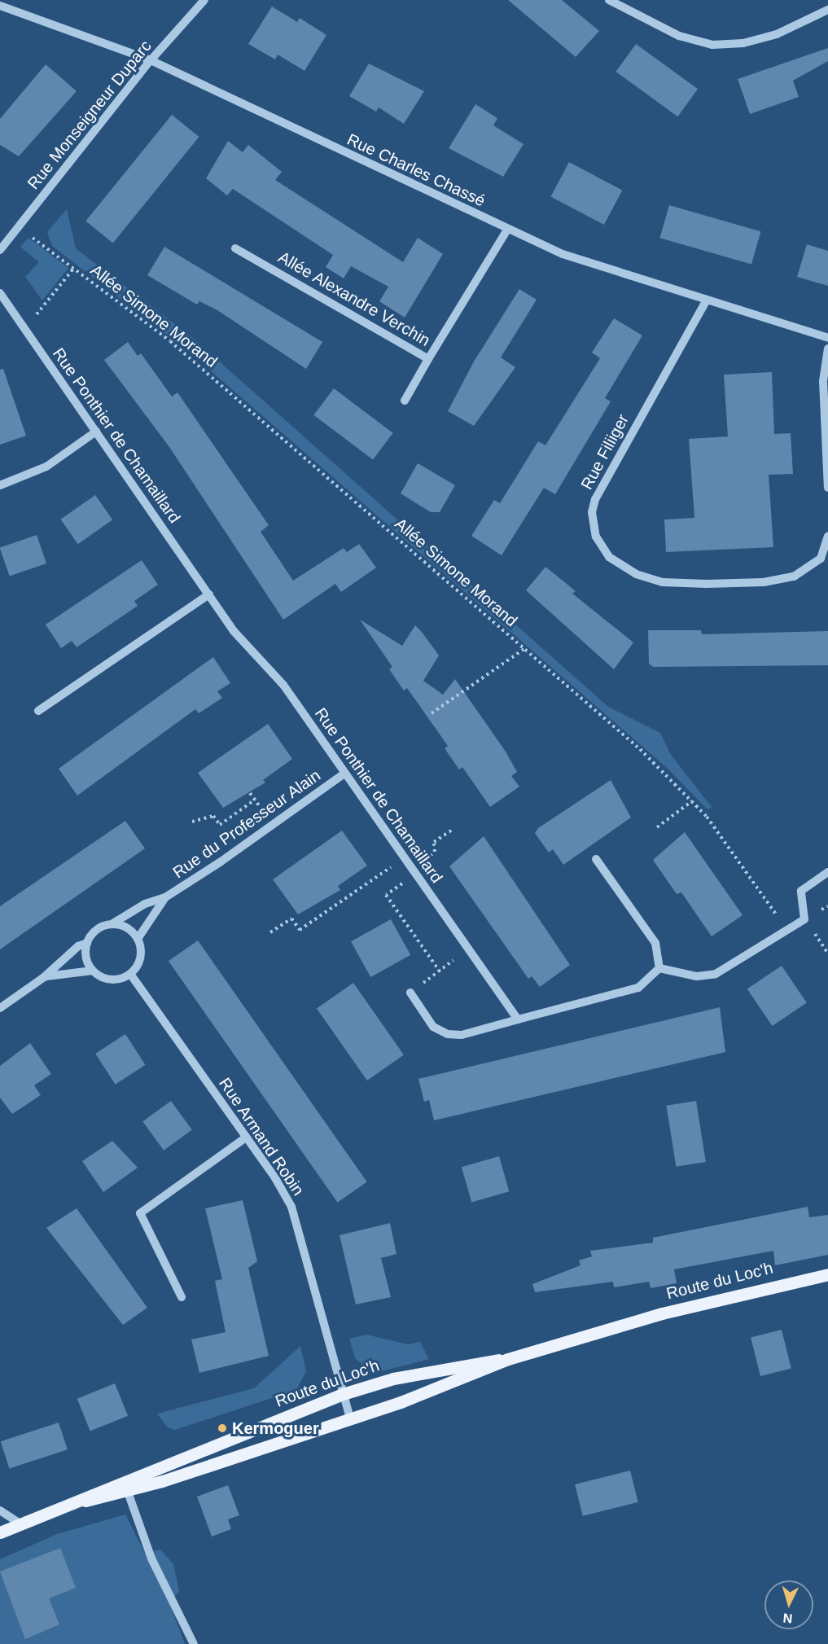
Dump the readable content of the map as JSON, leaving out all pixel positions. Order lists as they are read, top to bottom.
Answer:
{
  "streets": {
    "main road": ["Route du Loc'h"],
    "street": [
      "Rue Monseigneur Duparc",
      "Rue Charles Chassé",
      "Allée Alexandre Verchin",
      "Rue Ponthier de Chamaillard",
      "Rue Filiiger",
      "Rue du Professeur Alain",
      "Rue Armand Robin"
    ],
    "path": ["Allée Simone Morand"]
  },
  "crossings": [
    ["Rue Monseigneur Duparc", "Rue Charles Chassé"],
    ["Rue Monseigneur Duparc", "Allée Simone Morand"],
    ["Rue Charles Chassé", "Allée Alexandre Verchin"],
    ["Rue Charles Chassé", "Rue Filiiger"],
    ["Allée Simone Morand", "Rue Ponthier de Chamaillard"],
    ["Rue Ponthier de Chamaillard", "Rue du Professeur Alain"],
    ["Rue du Professeur Alain", "Rue Armand Robin"],
    ["Rue Armand Robin", "Route du Loc'h"]
  ],
  "places": ["Kermoguer"],
  "north": "bottom"
}
